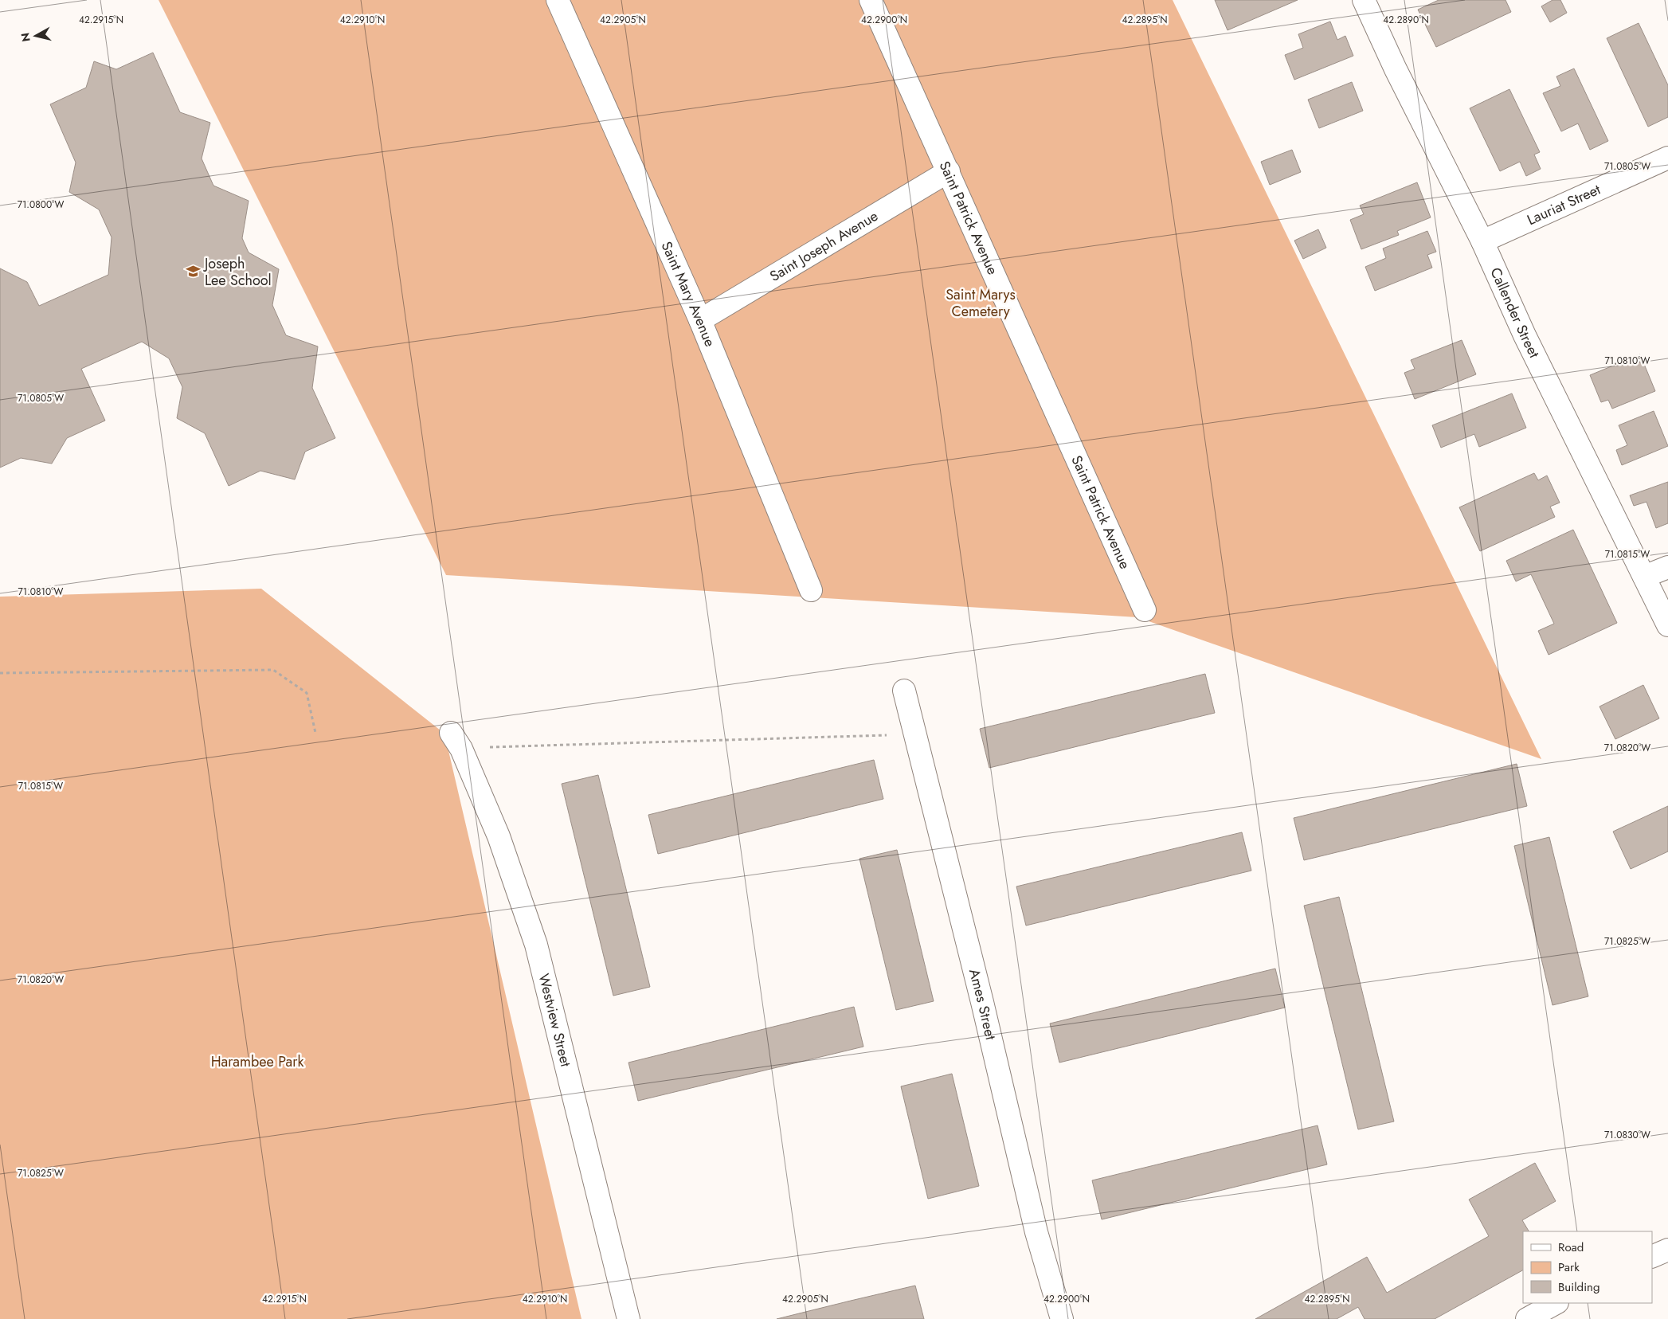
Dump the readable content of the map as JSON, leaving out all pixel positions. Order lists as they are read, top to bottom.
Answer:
{
  "streets": {
    "street": [
      "Lauriat Street",
      "Saint Patrick Avenue",
      "Saint Joseph Avenue",
      "Saint Mary Avenue",
      "Callender Street",
      "Ames Street",
      "Westview Street"
    ]
  },
  "crossings": [
    ["Lauriat Street", "Callender Street"],
    ["Saint Patrick Avenue", "Saint Joseph Avenue"],
    ["Saint Joseph Avenue", "Saint Mary Avenue"]
  ],
  "parks": ["Saint Marys Cemetery", "Harambee Park"],
  "places": {
    "school or university": ["Joseph Lee School"]
  },
  "legend": ["Road", "Park", "Building"],
  "north": "left",
  "coordinates": [
    "42.2915°N",
    "42.2910°N",
    "42.2905°N",
    "42.2900°N",
    "42.2895°N",
    "42.2890°N",
    "71.0805°W",
    "71.0800°W",
    "71.0810°W",
    "71.0815°W",
    "71.0820°W",
    "71.0825°W",
    "71.0830°W"
  ]
}
